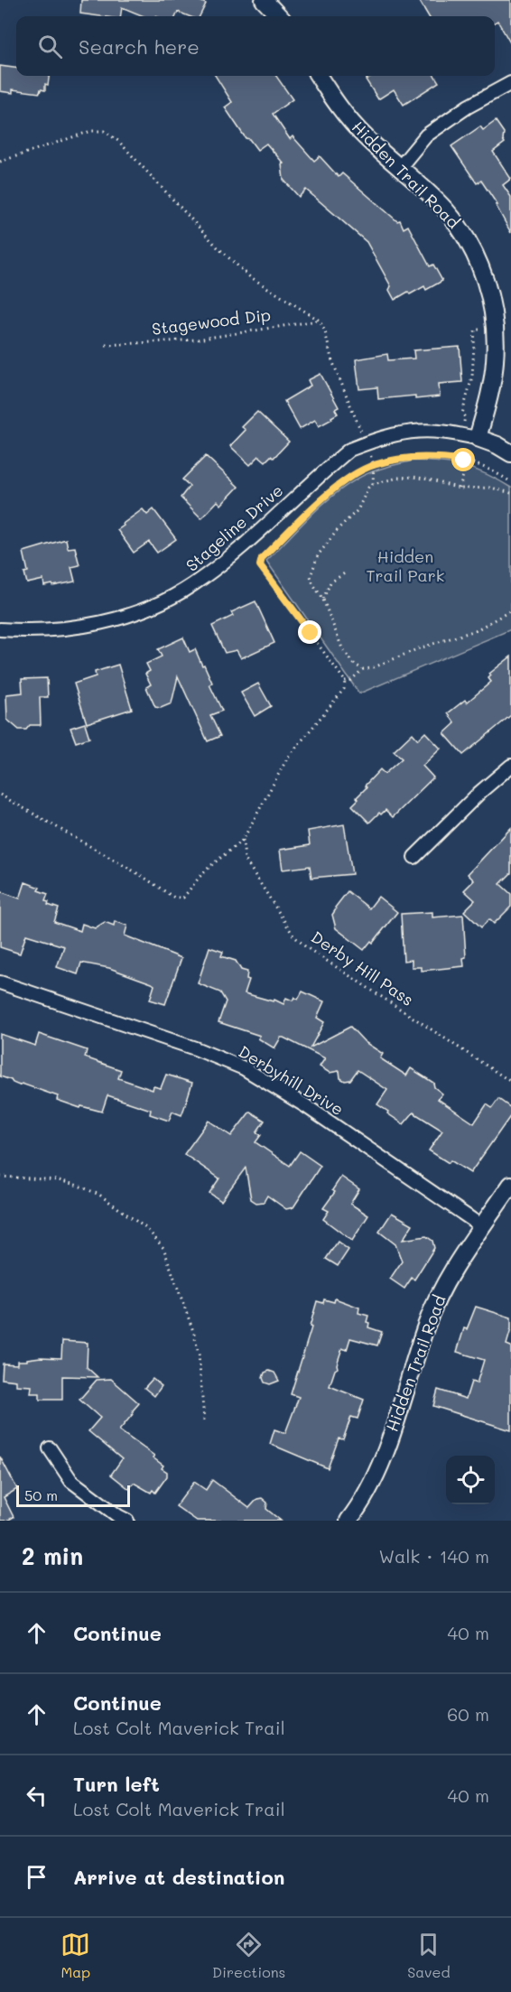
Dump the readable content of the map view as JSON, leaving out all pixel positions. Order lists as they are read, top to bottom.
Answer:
{
  "streets": {
    "street": ["Hidden Trail Road", "Stageline Drive", "Derbyhill Drive"],
    "path": ["Stagewood Dip", "Derby Hill Pass"]
  },
  "crossings": [
    ["Hidden Trail Road", "Stageline Drive"],
    ["Hidden Trail Road", "Derbyhill Drive"]
  ],
  "parks": ["Hidden Trail Park"],
  "scale_bar": "50 m",
  "page": {
    "search": "Search here",
    "scale": "50 m",
    "heading": ["2 min", "Walk · 140 m"],
    "list": [
      ["Continue", "40 m"],
      ["Continue", "Lost Colt Maverick Trail", "60 m"],
      ["Turn left", "Lost Colt Maverick Trail", "40 m"],
      "Arrive at destination"
    ],
    "nav": ["Map", "Directions", "Saved"]
  }
}
